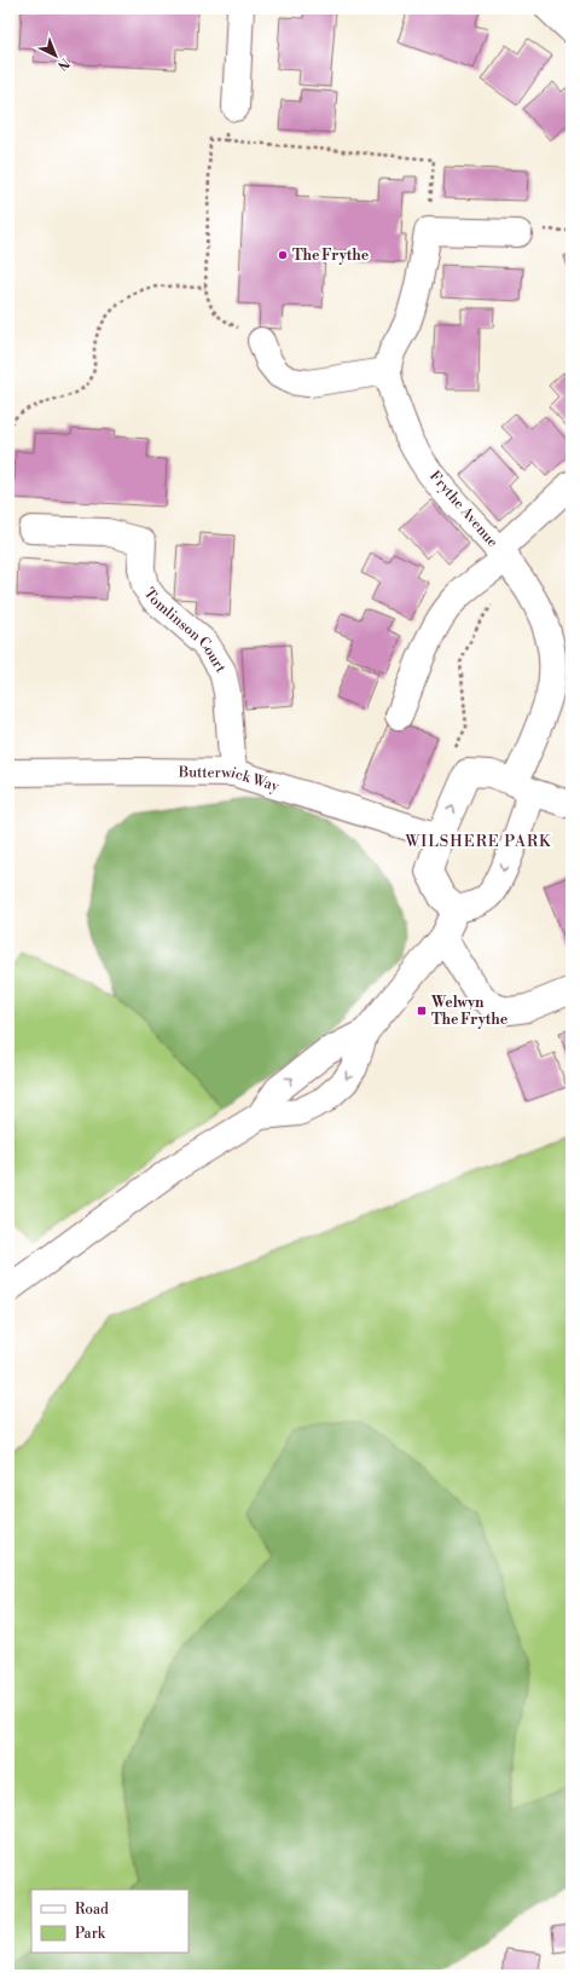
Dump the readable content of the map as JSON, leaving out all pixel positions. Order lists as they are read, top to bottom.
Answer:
{
  "streets": {
    "street": ["Frythe Avenue", "Tomlinson Court", "Butterwick Way"]
  },
  "crossings": [
    ["Tomlinson Court", "Butterwick Way"]
  ],
  "districts": ["WILSHERE PARK"],
  "places": {
    "other": ["The Frythe"],
    "transit": ["Welwyn The Frythe"]
  },
  "legend": ["Road", "Park"],
  "north": "bottom right"
}
